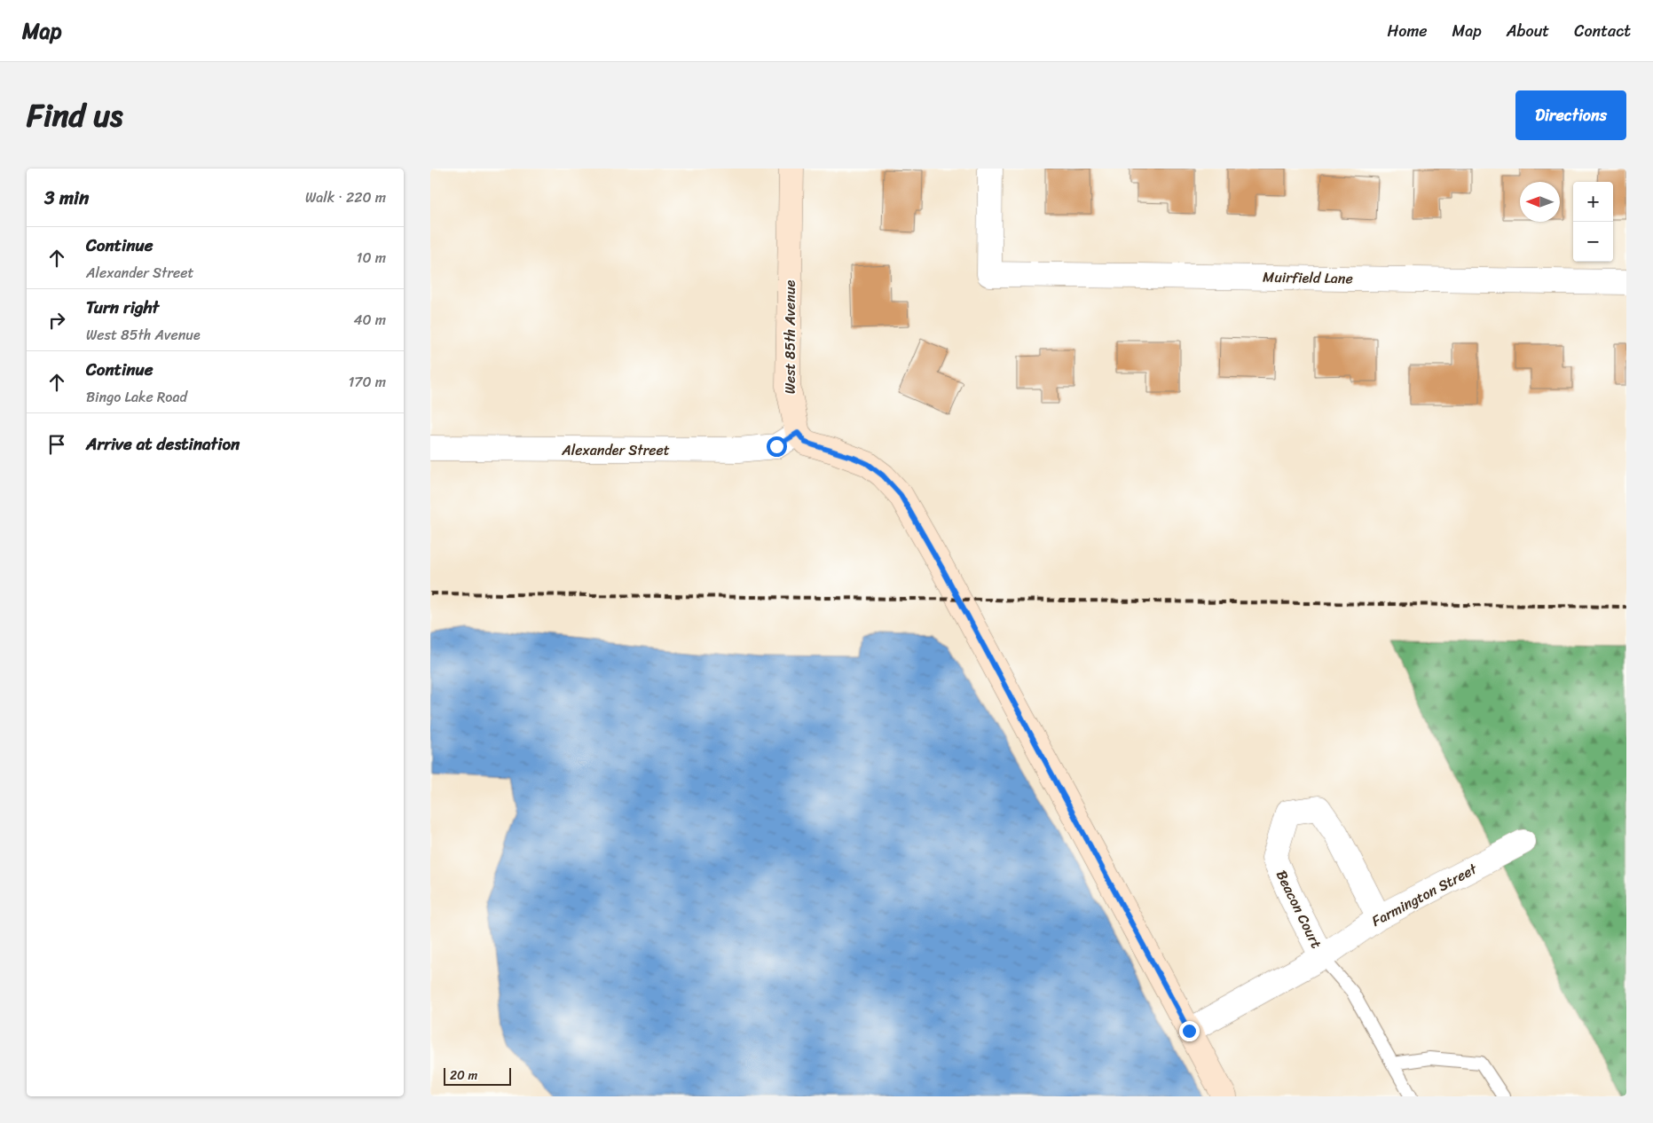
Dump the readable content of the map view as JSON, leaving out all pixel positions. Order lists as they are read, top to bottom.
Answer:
{
  "streets": {
    "street": [
      "Muirfield Lane",
      "West 85th Avenue",
      "Alexander Street",
      "Farmington Street",
      "Beacon Court"
    ]
  },
  "crossings": [
    ["West 85th Avenue", "Alexander Street"],
    ["Farmington Street", "Beacon Court"]
  ],
  "scale_bar": "20 m",
  "north": "left",
  "page": {
    "header": "Map",
    "nav": [
      "Home",
      "Map",
      "About",
      "Contact"
    ],
    "title": "Find us",
    "buttons": "Directions",
    "heading": ["3 min", "Walk · 220 m"],
    "map_buttons": ["+", "−"],
    "list": [
      ["Continue", "Alexander Street", "10 m"],
      ["Turn right", "West 85th Avenue", "40 m"],
      ["Continue", "Bingo Lake Road", "170 m"],
      "Arrive at destination"
    ],
    "scale": "20 m"
  }
}
